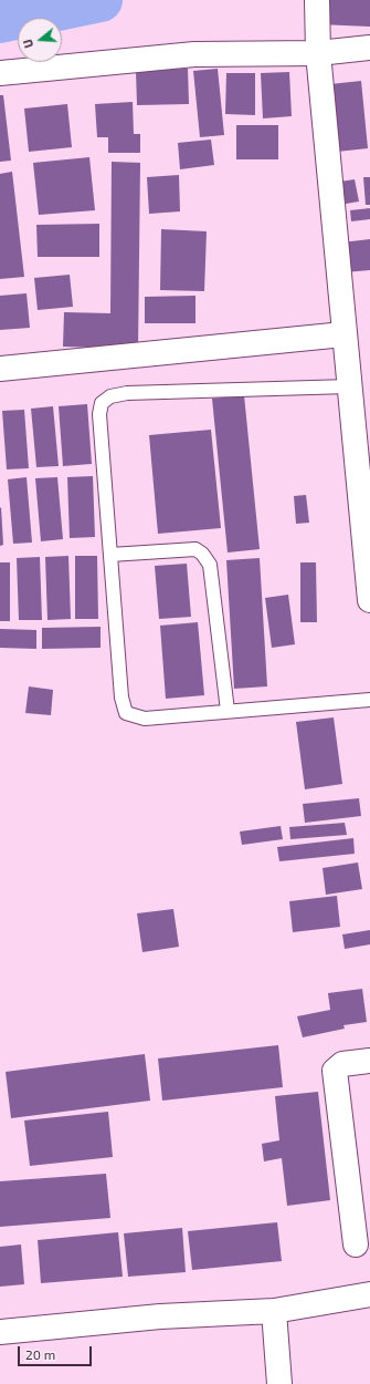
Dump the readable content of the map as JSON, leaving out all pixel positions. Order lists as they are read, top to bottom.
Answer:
{
  "scale_bar": "20 m",
  "north": "left"
}
